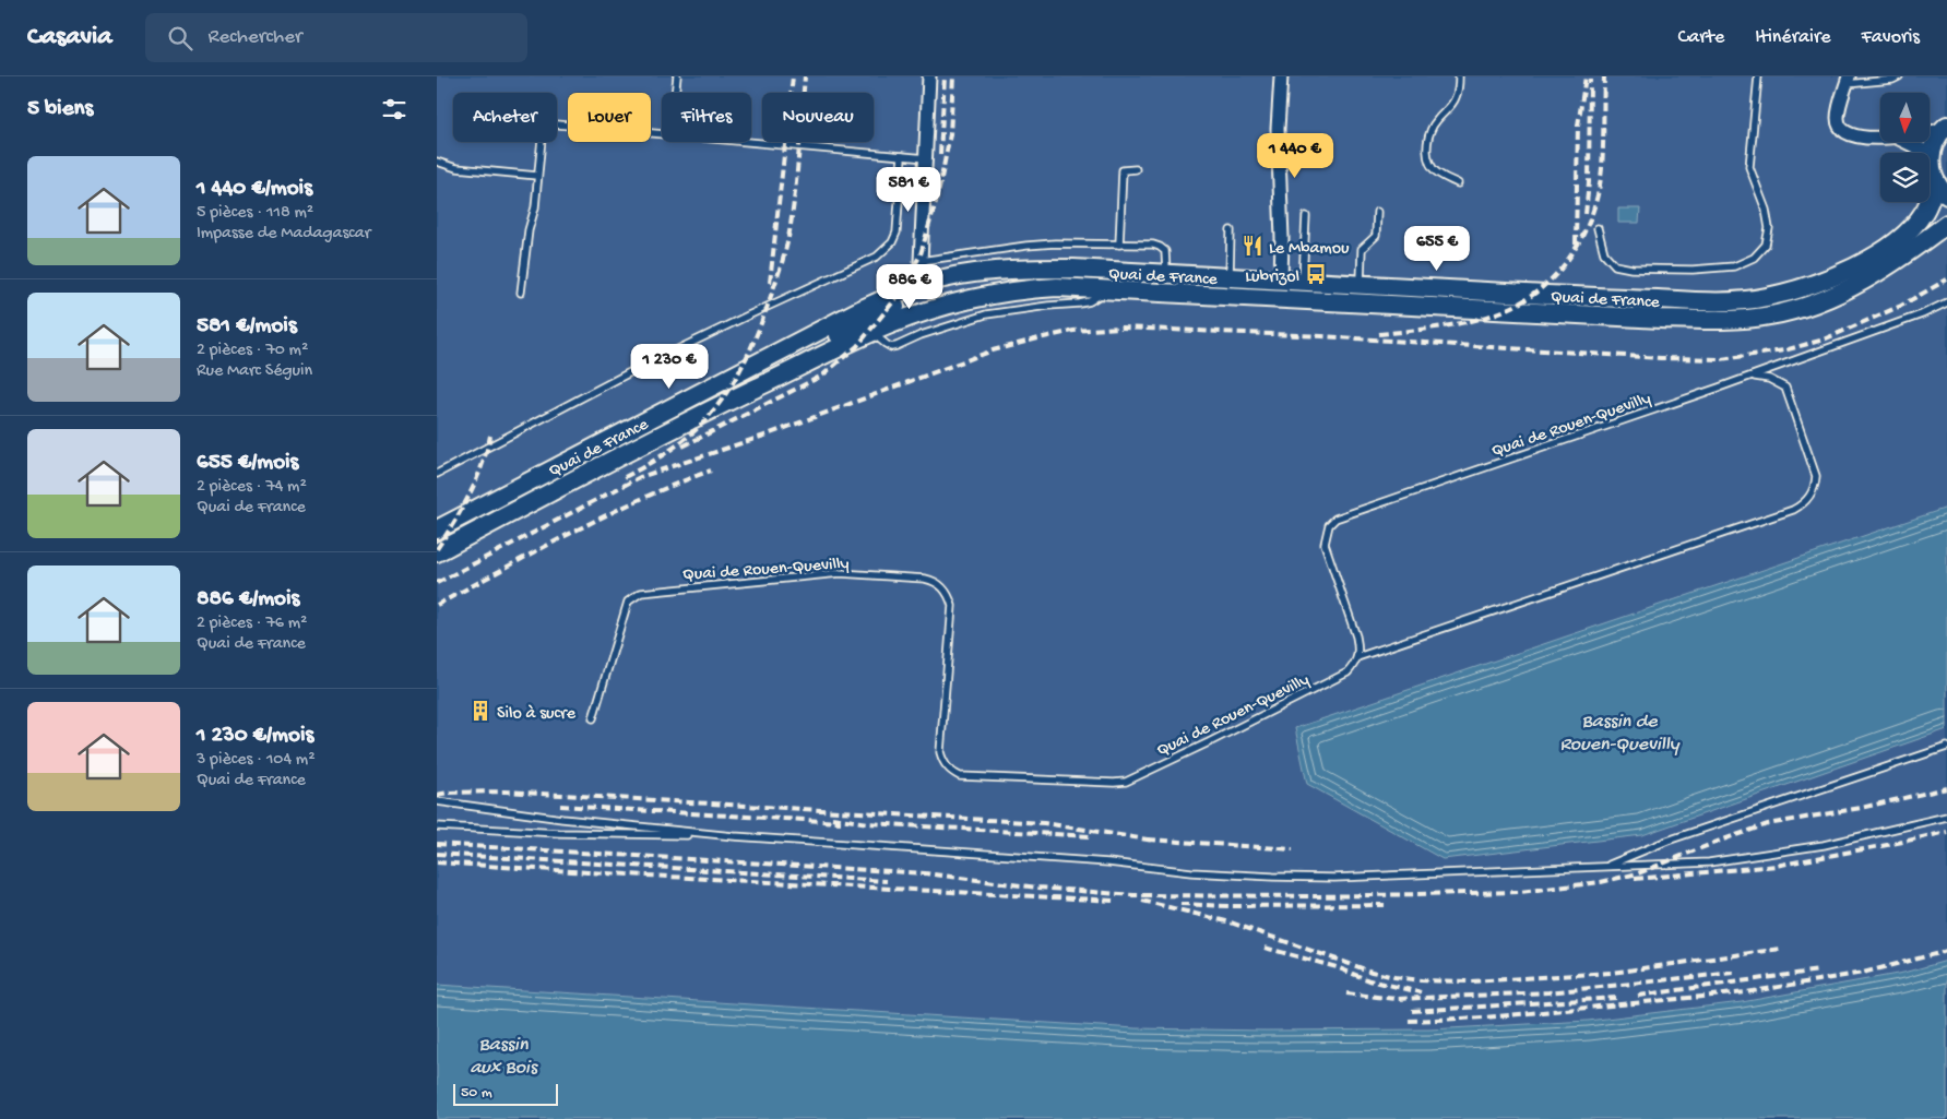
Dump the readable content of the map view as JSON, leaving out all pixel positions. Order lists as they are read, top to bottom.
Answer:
{
  "streets": {
    "main road": ["Quai de France"],
    "lane": ["Quai de Rouen-Quevilly"]
  },
  "water": ["Bassin de Rouen-Quevilly", "Bassin aux Bois"],
  "places": {
    "restaurant": ["Le Mbamou"],
    "bus stop": ["Lubrizol"],
    "building": ["Silo à sucre"]
  },
  "scale_bar": "50 m",
  "north": "bottom",
  "page": {
    "header": "Casavia",
    "search": "Rechercher",
    "nav": ["Carte", "Itinéraire", "Favoris"],
    "heading": "5 biens",
    "chip": [
      "Acheter",
      "Louer",
      "Filtres",
      "Nouveau"
    ],
    "price": [
      "1 440 €",
      "581 €",
      "655 €",
      "886 €",
      "1 230 €"
    ],
    "list": [
      {
        "name": "1 440 €/mois",
        "note": "5 pièces · 118 m² · Impasse de Madagascar"
      },
      {
        "name": "581 €/mois",
        "note": "2 pièces · 70 m² · Rue Marc Séguin"
      },
      {
        "name": "655 €/mois",
        "note": "2 pièces · 74 m² · Quai de France"
      },
      {
        "name": "886 €/mois",
        "note": "2 pièces · 76 m² · Quai de France"
      },
      {
        "name": "1 230 €/mois",
        "note": "3 pièces · 104 m² · Quai de France"
      }
    ],
    "scale": "50 m"
  }
}
